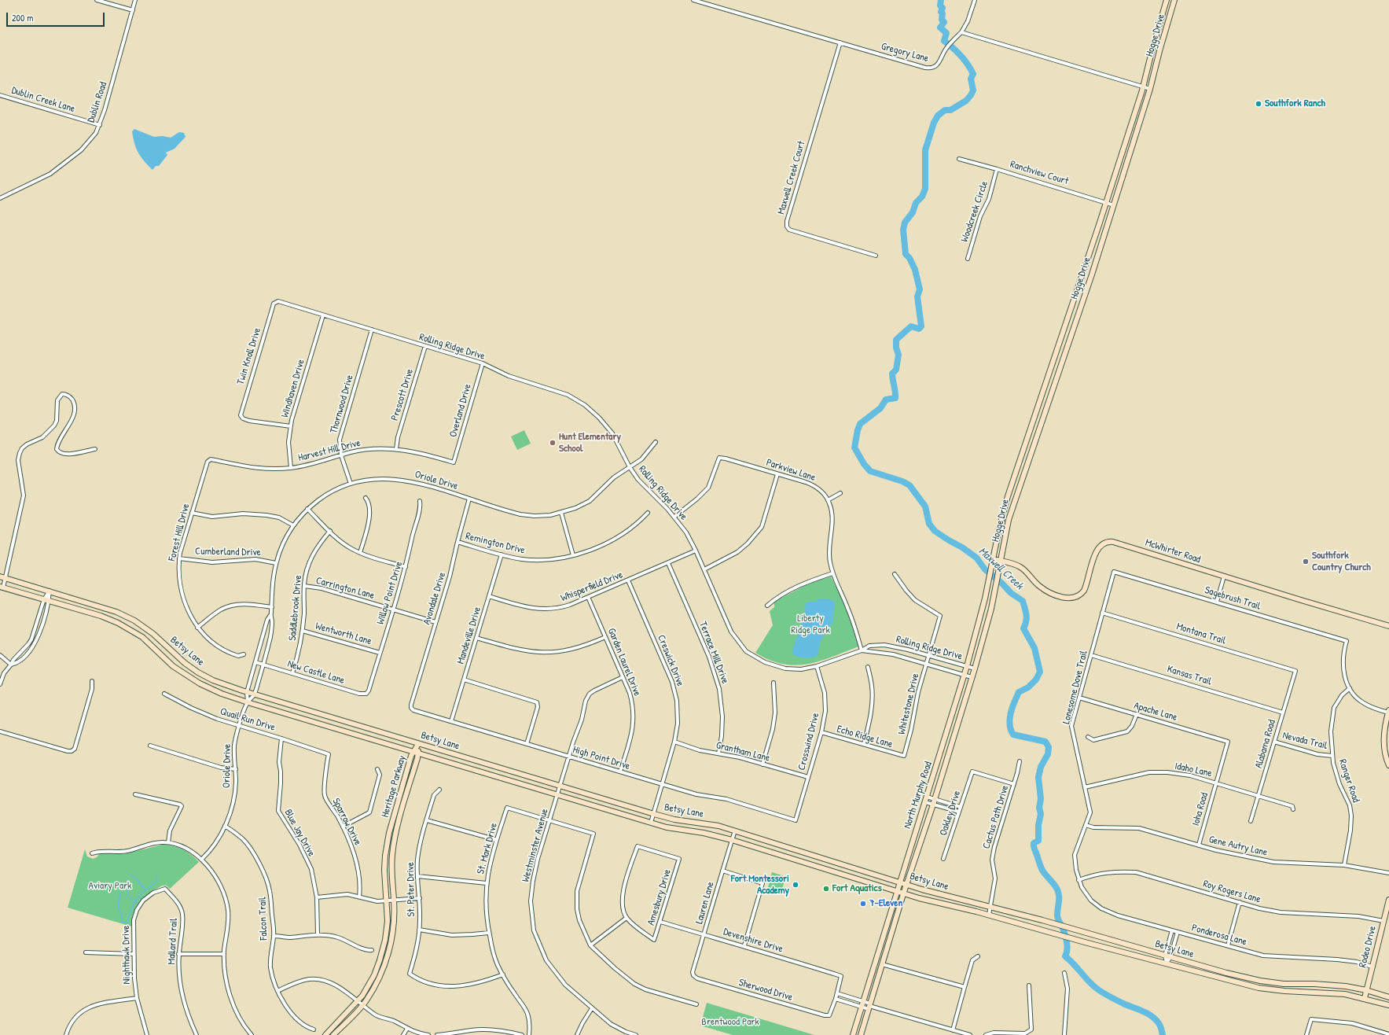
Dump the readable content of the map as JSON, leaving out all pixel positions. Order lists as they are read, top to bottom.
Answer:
{
  "streets": {
    "main road": [
      "Hogge Drive",
      "McWhirter Road",
      "Betsy Lane",
      "Heritage Parkway",
      "North Murphy Road",
      "Rodeo Drive"
    ],
    "street": [
      "Gregory Lane",
      "Dublin Creek Lane",
      "Dublin Road",
      "Ranchview Court",
      "Maxwell Creek Court",
      "Woodcreek Circle",
      "Rolling Ridge Drive",
      "Twin Knoll Drive",
      "Windhaven Drive",
      "Prescott Drive",
      "Thornwood Drive",
      "Overland Drive",
      "Harvest Hill Drive",
      "Parkview Lane",
      "Oriole Drive",
      "Forest Hill Drive",
      "Remington Drive",
      "Cumberland Drive",
      "Whisperfield Drive",
      "Carrington Lane",
      "Willow Point Drive",
      "Avondale Drive",
      "Sagebrush Trail",
      "Saddlebrook Drive",
      "Wentworth Lane",
      "Montana Trail",
      "Mandeville Drive",
      "Terrace Mill Drive",
      "Creswick Drive",
      "Garden Laurel Drive",
      "New Castle Lane",
      "Kansas Trail",
      "Lonesome Dove Trail",
      "Whitestone Drive",
      "Apache Lane",
      "Quail Run Drive",
      "Echo Ridge Lane",
      "Nevada Trail",
      "Crosswind Drive",
      "Alabama Road",
      "Grantham Lane",
      "High Point Drive",
      "Idaho Lane",
      "Ranger Road",
      "Ioha Road",
      "Oakley Drive",
      "Cactus Path Drive",
      "Sparrow Drive",
      "Blue Jay Drive",
      "Westminster Avenue",
      "Gene Autry Lane",
      "St. Mark Drive",
      "St. Peter Drive",
      "Roy Rogers Lane",
      "Amesbury Drive",
      "Lauren Lane",
      "Falcon Trail",
      "Ponderosa Lane",
      "Devenshire Drive",
      "Mallard Trail",
      "Nighthawk Drive",
      "Sherwood Drive"
    ]
  },
  "crossings": [
    ["Hogge Drive", "Ranchview Court"],
    ["Hogge Drive", "McWhirter Road"],
    ["Hogge Drive", "North Murphy Road"],
    ["Gregory Lane", "Maxwell Creek Court"],
    ["Dublin Creek Lane", "Dublin Road"],
    ["Ranchview Court", "Woodcreek Circle"],
    ["Rolling Ridge Drive", "Twin Knoll Drive"],
    ["Rolling Ridge Drive", "Windhaven Drive"],
    ["Rolling Ridge Drive", "Prescott Drive"],
    ["Rolling Ridge Drive", "Thornwood Drive"],
    ["Rolling Ridge Drive", "Overland Drive"],
    ["Rolling Ridge Drive", "Parkview Lane"],
    ["Rolling Ridge Drive", "Oriole Drive"],
    ["Rolling Ridge Drive", "Whisperfield Drive"],
    ["Rolling Ridge Drive", "Whitestone Drive"],
    ["Rolling Ridge Drive", "Crosswind Drive"],
    ["Rolling Ridge Drive", "North Murphy Road"],
    ["Twin Knoll Drive", "Windhaven Drive"],
    ["Windhaven Drive", "Harvest Hill Drive"],
    ["Prescott Drive", "Harvest Hill Drive"],
    ["Thornwood Drive", "Harvest Hill Drive"],
    ["Thornwood Drive", "Oriole Drive"],
    ["Overland Drive", "Harvest Hill Drive"],
    ["Harvest Hill Drive", "Forest Hill Drive"],
    ["Oriole Drive", "Cumberland Drive"],
    ["Oriole Drive", "Avondale Drive"],
    ["Oriole Drive", "Betsy Lane"],
    ["Oriole Drive", "New Castle Lane"],
    ["Oriole Drive", "Quail Run Drive"],
    ["Oriole Drive", "Falcon Trail"],
    ["Forest Hill Drive", "Cumberland Drive"],
    ["Remington Drive", "Avondale Drive"],
    ["Remington Drive", "Mandeville Drive"],
    ["McWhirter Road", "North Murphy Road"],
    ["Whisperfield Drive", "Mandeville Drive"],
    ["Whisperfield Drive", "Terrace Mill Drive"],
    ["Whisperfield Drive", "Creswick Drive"],
    ["Whisperfield Drive", "Garden Laurel Drive"],
    ["Carrington Lane", "Willow Point Drive"],
    ["Carrington Lane", "Avondale Drive"],
    ["Carrington Lane", "Saddlebrook Drive"],
    ["Willow Point Drive", "Wentworth Lane"],
    ["Willow Point Drive", "New Castle Lane"],
    ["Avondale Drive", "High Point Drive"],
    ["Sagebrush Trail", "Lonesome Dove Trail"],
    ["Sagebrush Trail", "Ranger Road"],
    ["Saddlebrook Drive", "Wentworth Lane"],
    ["Saddlebrook Drive", "New Castle Lane"],
    ["Montana Trail", "Lonesome Dove Trail"],
    ["Montana Trail", "Alabama Road"],
    ["Mandeville Drive", "High Point Drive"],
    ["Betsy Lane", "Creswick Drive"],
    ["Betsy Lane", "Heritage Parkway"],
    ["Betsy Lane", "North Murphy Road"],
    ["Betsy Lane", "Cactus Path Drive"],
    ["Betsy Lane", "Westminster Avenue"],
    ["Betsy Lane", "Lauren Lane"],
    ["Betsy Lane", "Rodeo Drive"],
    ["Terrace Mill Drive", "Grantham Lane"],
    ["Creswick Drive", "Grantham Lane"],
    ["Creswick Drive", "High Point Drive"],
    ["Garden Laurel Drive", "High Point Drive"],
    ["Garden Laurel Drive", "Westminster Avenue"],
    ["Kansas Trail", "Lonesome Dove Trail"],
    ["Kansas Trail", "Alabama Road"],
    ["Lonesome Dove Trail", "Apache Lane"],
    ["Lonesome Dove Trail", "Idaho Lane"],
    ["Lonesome Dove Trail", "Gene Autry Lane"],
    ["Lonesome Dove Trail", "Roy Rogers Lane"],
    ["Lonesome Dove Trail", "Ponderosa Lane"],
    ["Whitestone Drive", "Echo Ridge Lane"],
    ["Apache Lane", "Ioha Road"],
    ["Quail Run Drive", "Sparrow Drive"],
    ["Quail Run Drive", "Blue Jay Drive"],
    ["Echo Ridge Lane", "Crosswind Drive"],
    ["Nevada Trail", "Alabama Road"],
    ["Nevada Trail", "Ranger Road"],
    ["Crosswind Drive", "Grantham Lane"],
    ["Crosswind Drive", "High Point Drive"],
    ["Alabama Road", "Idaho Lane"],
    ["High Point Drive", "Westminster Avenue"],
    ["Idaho Lane", "Ioha Road"],
    ["Ranger Road", "Gene Autry Lane"],
    ["Ioha Road", "Gene Autry Lane"],
    ["Oakley Drive", "Cactus Path Drive"],
    ["Westminster Avenue", "St. Mark Drive"],
    ["St. Mark Drive", "St. Peter Drive"],
    ["Roy Rogers Lane", "Ponderosa Lane"],
    ["Roy Rogers Lane", "Rodeo Drive"],
    ["Amesbury Drive", "Devenshire Drive"],
    ["Lauren Lane", "Devenshire Drive"],
    ["Lauren Lane", "Sherwood Drive"],
    ["Ponderosa Lane", "Rodeo Drive"],
    ["Mallard Trail", "Nighthawk Drive"]
  ],
  "water": ["Maxwell Creek"],
  "parks": ["Liberty Ridge Park", "Aviary Park", "Brentwood Park"],
  "places": [
    "Southfork Ranch",
    "Hunt Elementary School",
    "Southfork Country Church",
    "Fort Montessori Academy",
    "Fort Aquatics",
    "7-Eleven"
  ],
  "scale_bar": "200 m"
}
